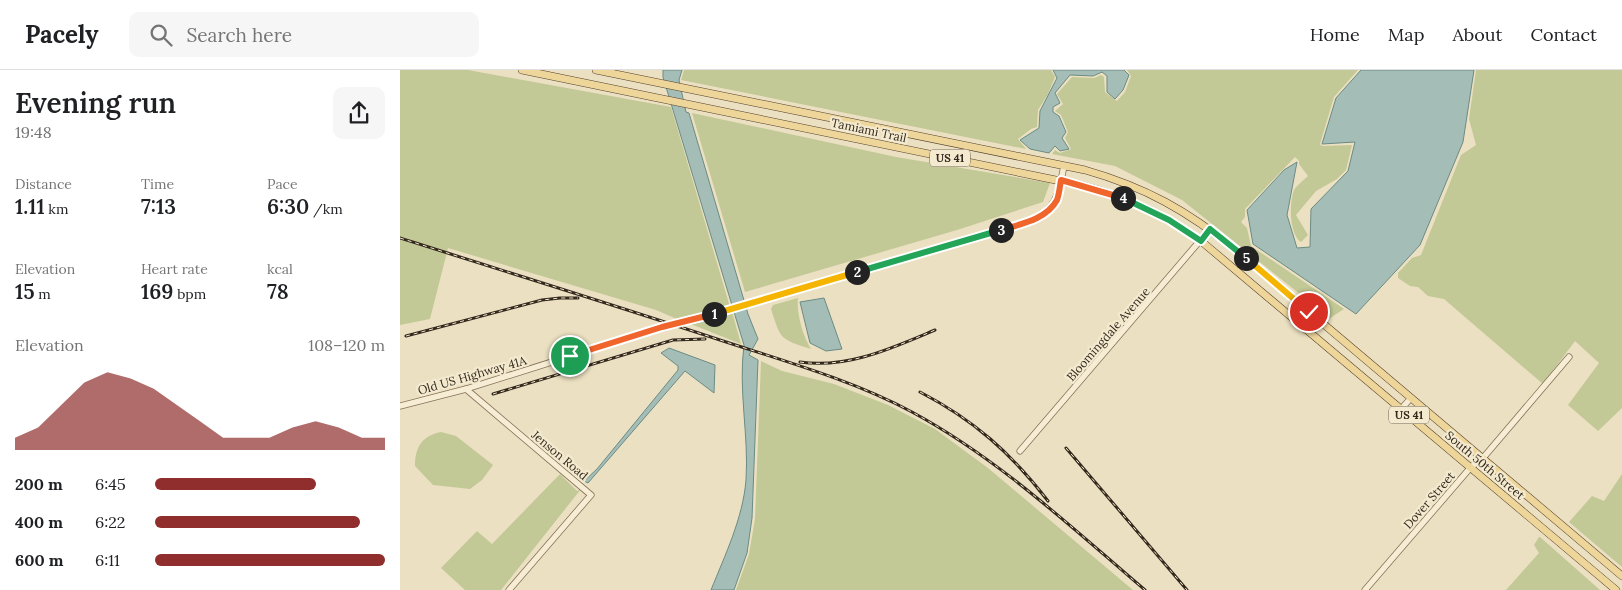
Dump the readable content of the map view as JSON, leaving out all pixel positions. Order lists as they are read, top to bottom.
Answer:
{
  "streets": {
    "main road": ["Tamiami Trail", "US 41", "South 50th Street"],
    "street": [
      "Bloomingdale Avenue",
      "Old US Highway 41A",
      "Jenson Road",
      "Dover Street"
    ]
  },
  "crossings": [
    ["Tamiami Trail", "Bloomingdale Avenue"],
    ["Tamiami Trail", "Old US Highway 41A"],
    ["Tamiami Trail", "South 50th Street"],
    ["Bloomingdale Avenue", "South 50th Street"],
    ["Old US Highway 41A", "Jenson Road"],
    ["South 50th Street", "Dover Street"]
  ],
  "page": {
    "header": "Pacely",
    "search": "Search here",
    "nav": [
      "Home",
      "Map",
      "About",
      "Contact"
    ],
    "heading": ["Evening run", "19:48"],
    "stats": [
      ["Distance", "1.11 km"],
      ["Time", "7:13"],
      ["Pace", "6:30 /km"],
      ["Elevation", "15 m"],
      ["Heart rate", "169 bpm"],
      ["kcal", "78"]
    ],
    "pins": [
      "4",
      "3",
      "5",
      "2",
      "1"
    ],
    "chart": ["Elevation", "108–120 m"],
    "list": [
      {
        "name": "200 m",
        "note": "6:45"
      },
      {
        "name": "400 m",
        "note": "6:22"
      },
      {
        "name": "600 m",
        "note": "6:11"
      }
    ]
  }
}
